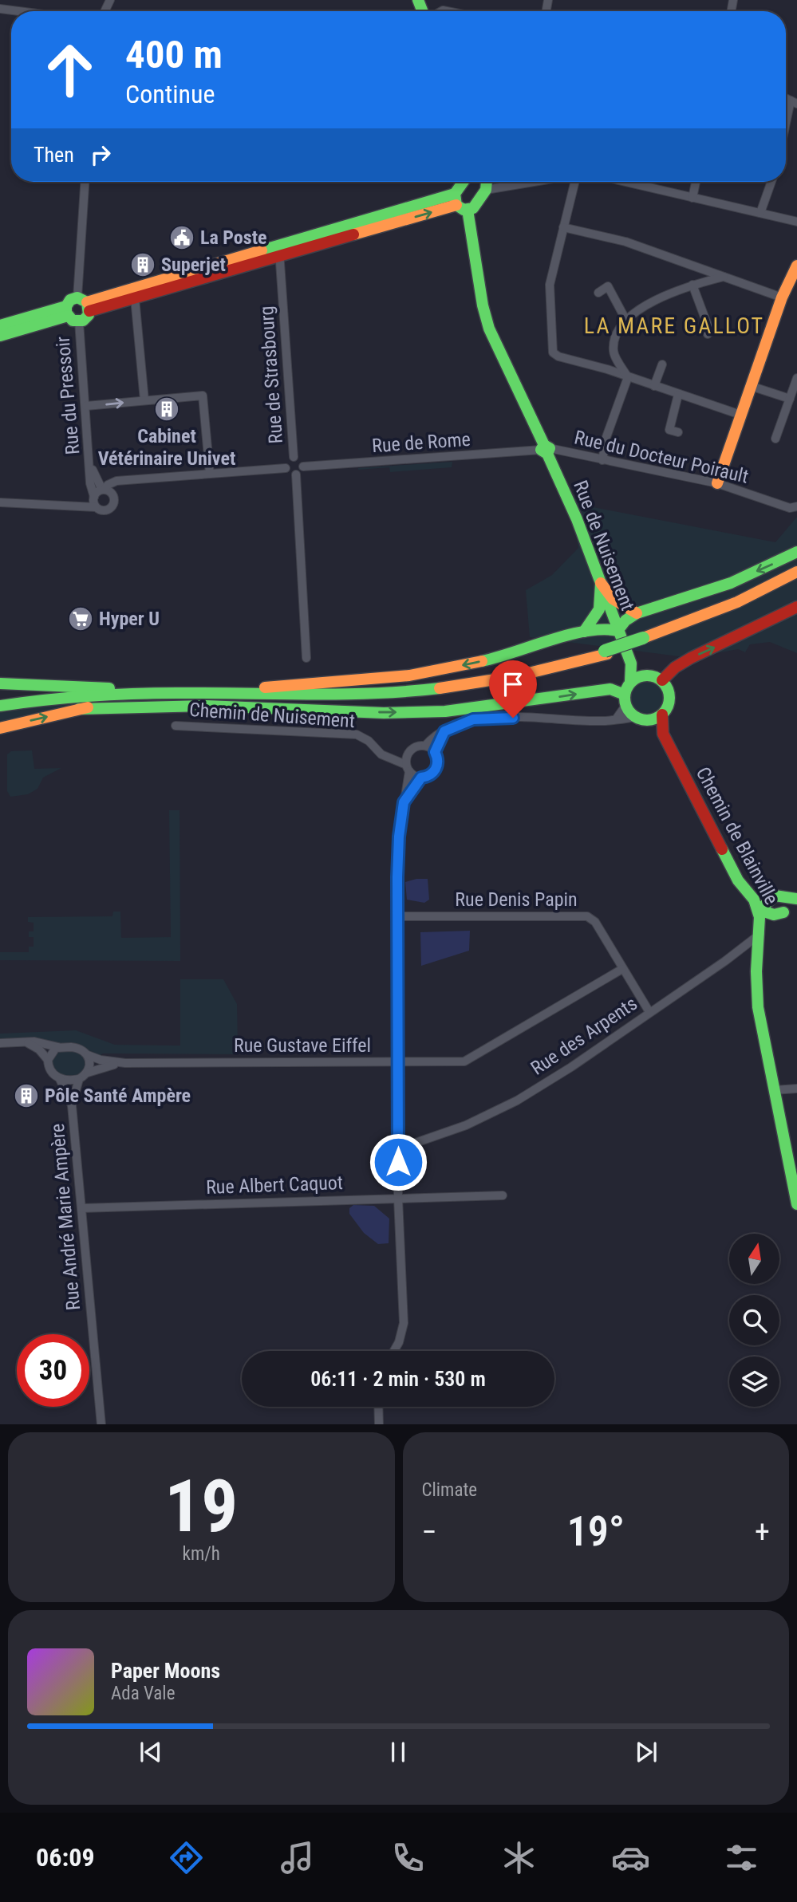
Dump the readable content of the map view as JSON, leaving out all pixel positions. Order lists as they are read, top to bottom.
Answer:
{
  "streets": {
    "main road": ["Rue de Nuisement", "Chemin de Blainville"],
    "street": [
      "Rue de Strasbourg",
      "Rue du Pressoir",
      "Rue de Rome",
      "Rue du Docteur Poirault",
      "Chemin de Nuisement",
      "Rue Denis Papin",
      "Rue des Arpents",
      "Rue Gustave Eiffel",
      "Rue Albert Caquot",
      "Rue André Marie Ampère"
    ]
  },
  "crossings": [
    ["Rue de Strasbourg", "Rue de Rome"],
    ["Rue de Rome", "Rue du Docteur Poirault"],
    ["Rue de Rome", "Rue de Nuisement"],
    ["Rue du Docteur Poirault", "Rue de Nuisement"],
    ["Rue de Nuisement", "Chemin de Blainville"],
    ["Chemin de Blainville", "Rue des Arpents"],
    ["Rue Denis Papin", "Rue des Arpents"],
    ["Rue Denis Papin", "Rue Gustave Eiffel"],
    ["Rue Gustave Eiffel", "Rue André Marie Ampère"],
    ["Rue Albert Caquot", "Rue André Marie Ampère"]
  ],
  "districts": ["LA MARE GALLOT"],
  "places": {
    "public building": ["La Poste"],
    "building": ["Superjet", "Cabinet Vétérinaire Univet", "Pôle Santé Ampère"],
    "supermarket": ["Hyper U"]
  },
  "north": "top",
  "page": {
    "turn": ["400 m", "Continue"],
    "then": "Then",
    "limit": "30",
    "trip": "06:11 · 2 min · 530 m",
    "tile": [
      ["19", "km/h"],
      "Climate"
    ],
    "heat": ["−", "19°", "+"],
    "song": ["Paper Moons", "Ada Vale"],
    "tabs": "06:09"
  }
}
